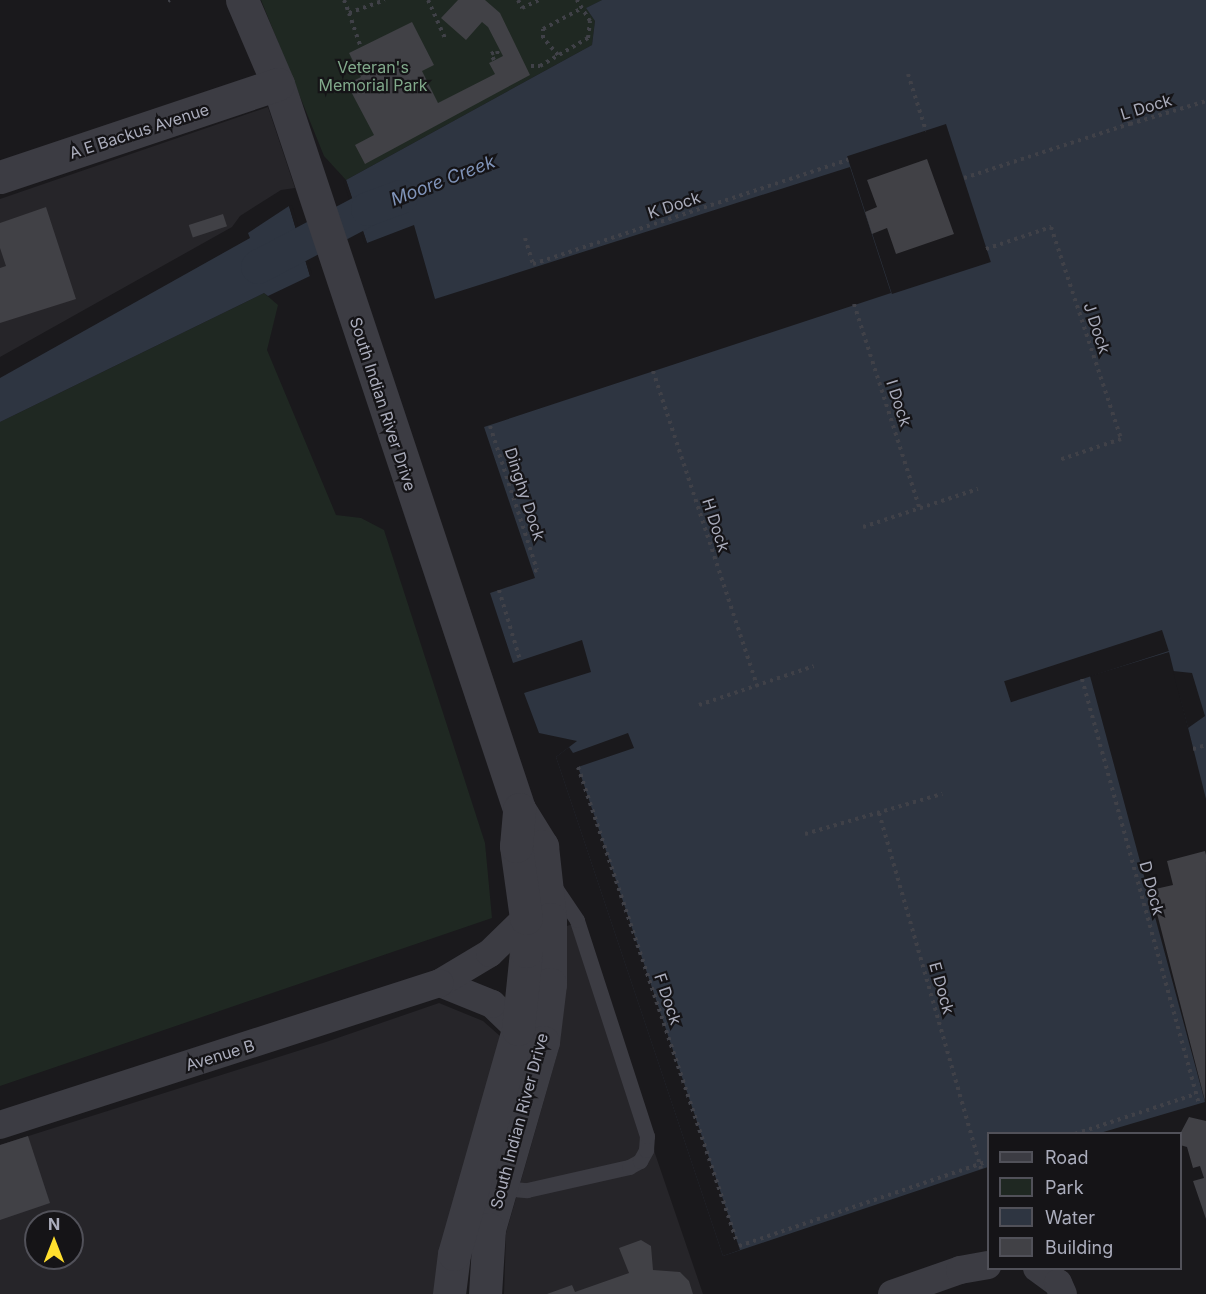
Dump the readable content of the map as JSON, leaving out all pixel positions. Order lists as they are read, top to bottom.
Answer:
{
  "streets": {
    "street": ["A E Backus Avenue", "South Indian River Drive", "Avenue B"],
    "path": [
      "L Dock",
      "K Dock",
      "J Dock",
      "I Dock",
      "Dinghy Dock",
      "H Dock",
      "D Dock",
      "E Dock",
      "F Dock"
    ]
  },
  "crossings": [
    ["A E Backus Avenue", "South Indian River Drive"],
    ["South Indian River Drive", "Avenue B"]
  ],
  "water": ["Moore Creek"],
  "parks": ["Veteran's Memorial Park"],
  "legend": [
    "Road",
    "Park",
    "Water",
    "Building"
  ],
  "north": "top"
}
